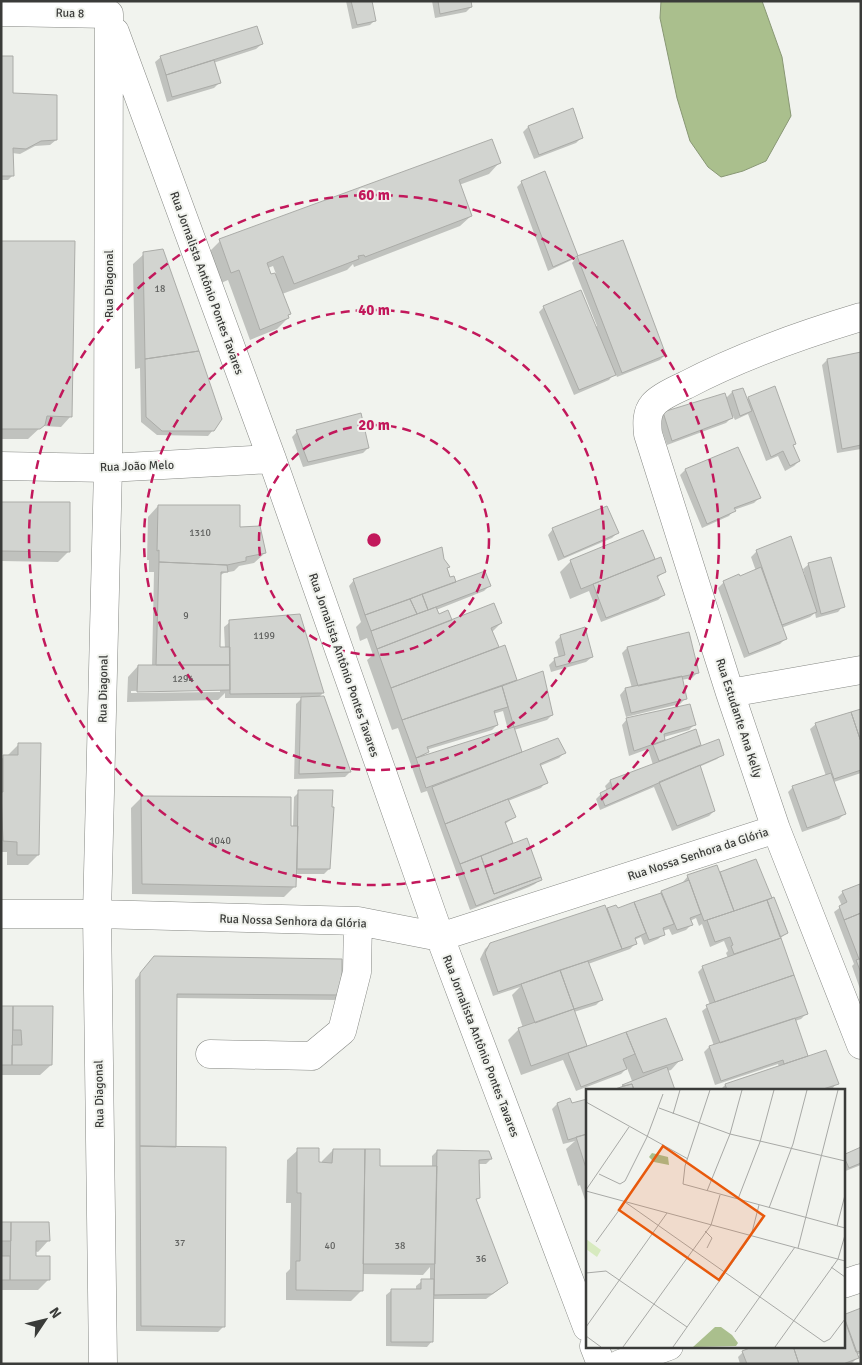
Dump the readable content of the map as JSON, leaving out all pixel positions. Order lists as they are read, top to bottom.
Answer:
{
  "streets": {
    "street": [
      "Rua 8",
      "Rua Jornalista Antônio Pontes Tavares",
      "Rua Diagonal",
      "Rua João Melo",
      "Rua Estudante Ana Kelly",
      "Rua Nossa Senhora da Glória"
    ]
  },
  "crossings": [
    ["Rua 8", "Rua Jornalista Antônio Pontes Tavares"],
    ["Rua 8", "Rua Diagonal"],
    ["Rua Jornalista Antônio Pontes Tavares", "Rua Diagonal"],
    ["Rua Jornalista Antônio Pontes Tavares", "Rua João Melo"],
    ["Rua Jornalista Antônio Pontes Tavares", "Rua Nossa Senhora da Glória"],
    ["Rua Diagonal", "Rua João Melo"],
    ["Rua Diagonal", "Rua Nossa Senhora da Glória"],
    ["Rua Estudante Ana Kelly", "Rua Nossa Senhora da Glória"]
  ],
  "house_numbers": [
    "18",
    "1310",
    "9",
    "1199",
    "1294",
    "1040",
    "37",
    "40",
    "38",
    "36"
  ],
  "north": "top right",
  "rings": ["60 m", "40 m", "20 m"]
}
